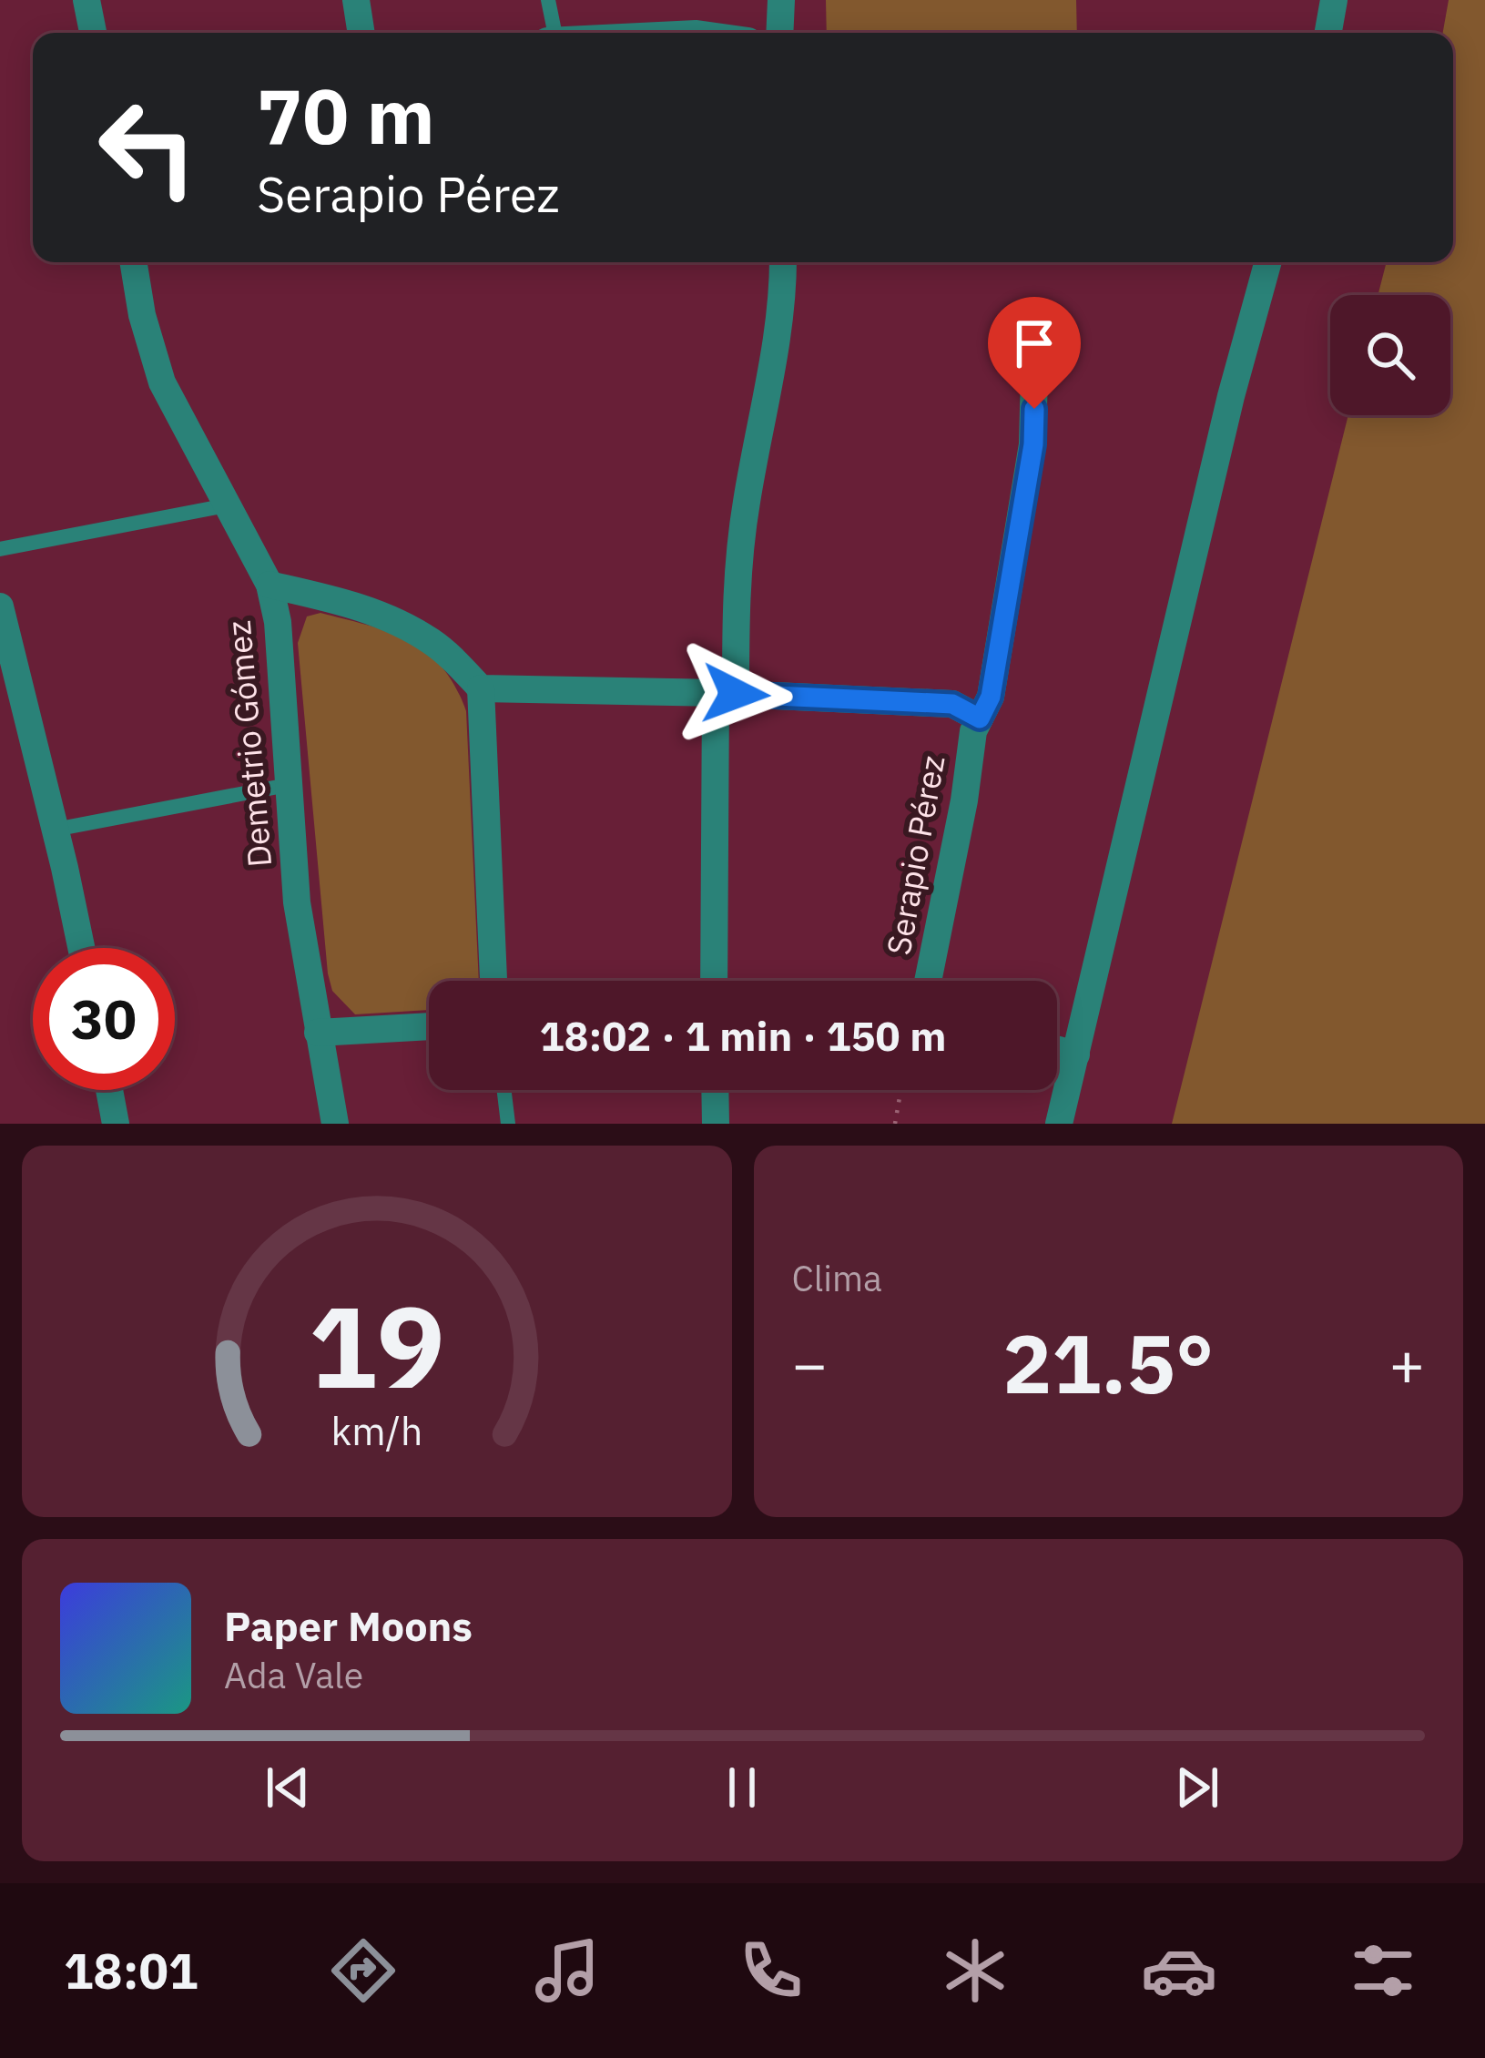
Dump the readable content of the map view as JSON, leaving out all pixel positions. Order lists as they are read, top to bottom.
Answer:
{
  "streets": {
    "street": ["Demetrio Gómez", "Serapio Pérez"]
  },
  "page": {
    "turn": ["70 m", "Serapio Pérez"],
    "limit": "30",
    "trip": "18:02 · 1 min · 150 m",
    "tile": "Clima",
    "heat": ["−", "21.5°", "+"],
    "song": ["Paper Moons", "Ada Vale"],
    "tabs": "18:01",
    "gauge": ["19", "km/h"]
  }
}
